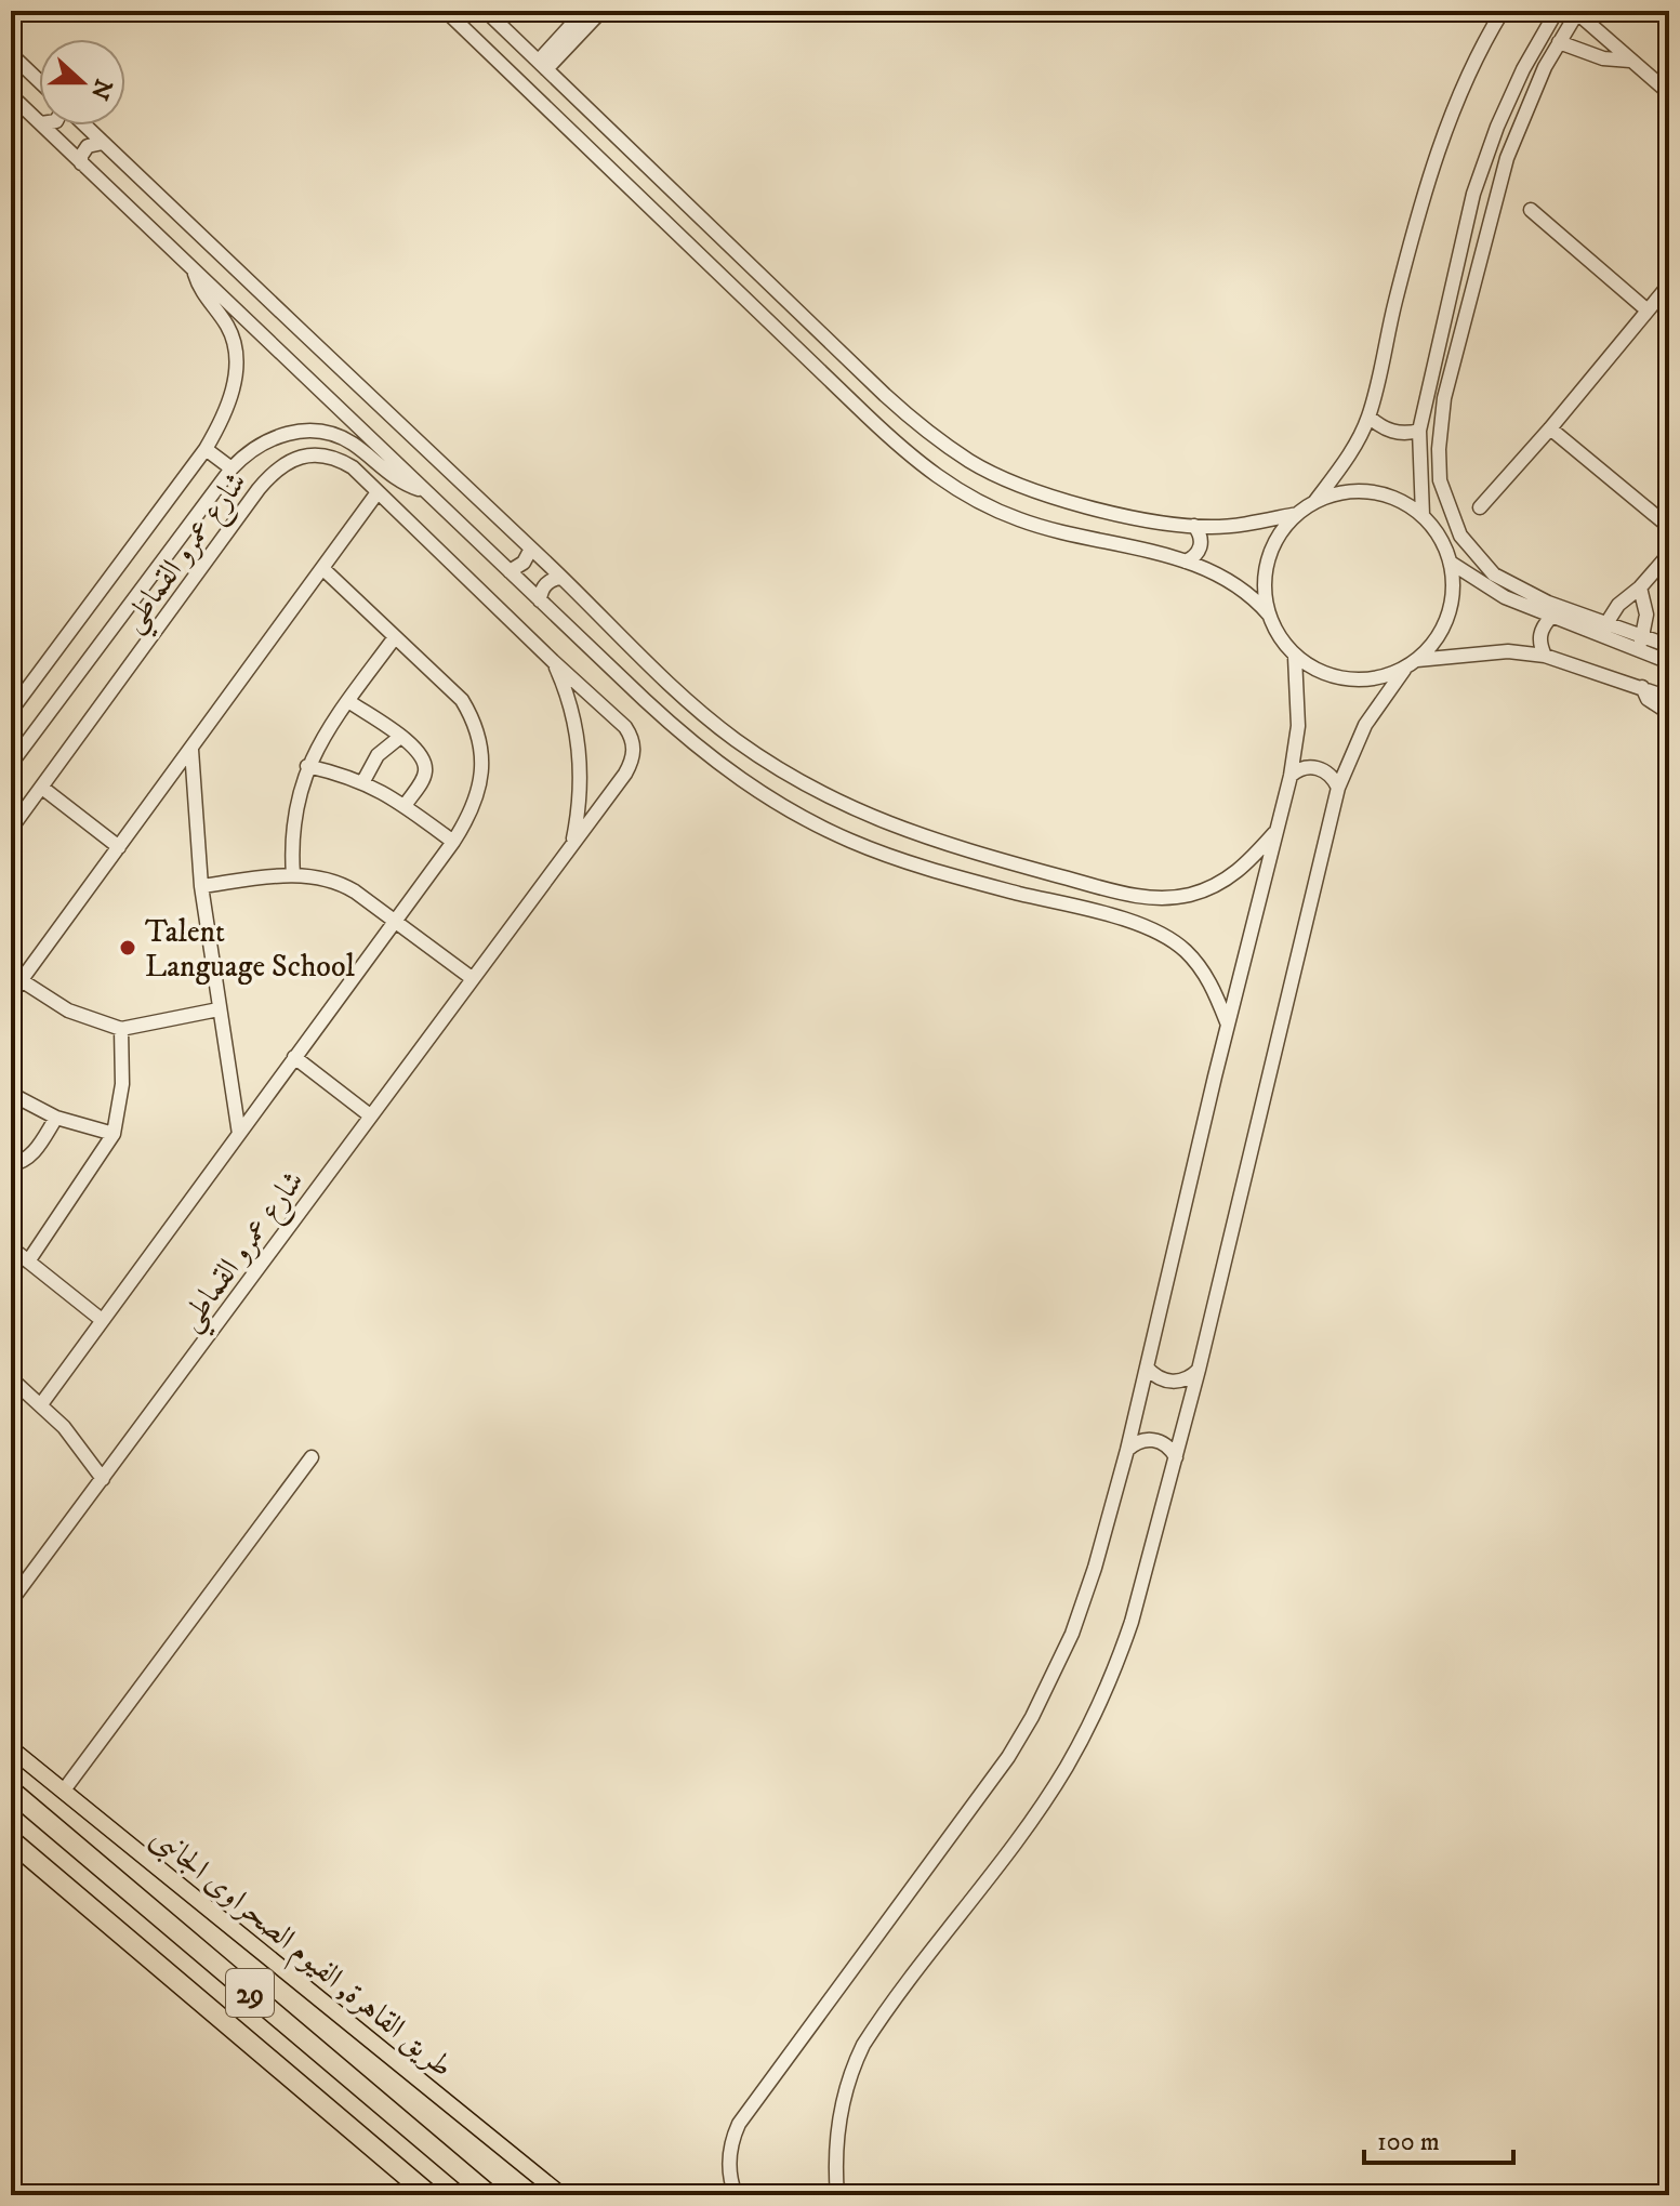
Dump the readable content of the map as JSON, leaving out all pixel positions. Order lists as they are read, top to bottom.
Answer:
{
  "streets": {
    "highway": ["29"],
    "main road": ["طريق القاهرة, الفيوم الصحراوى الجانبى"],
    "street": ["شارع عمرو القماطي"]
  },
  "places": ["Talent Language School"],
  "scale_bar": "100 m",
  "north": "right"
}
